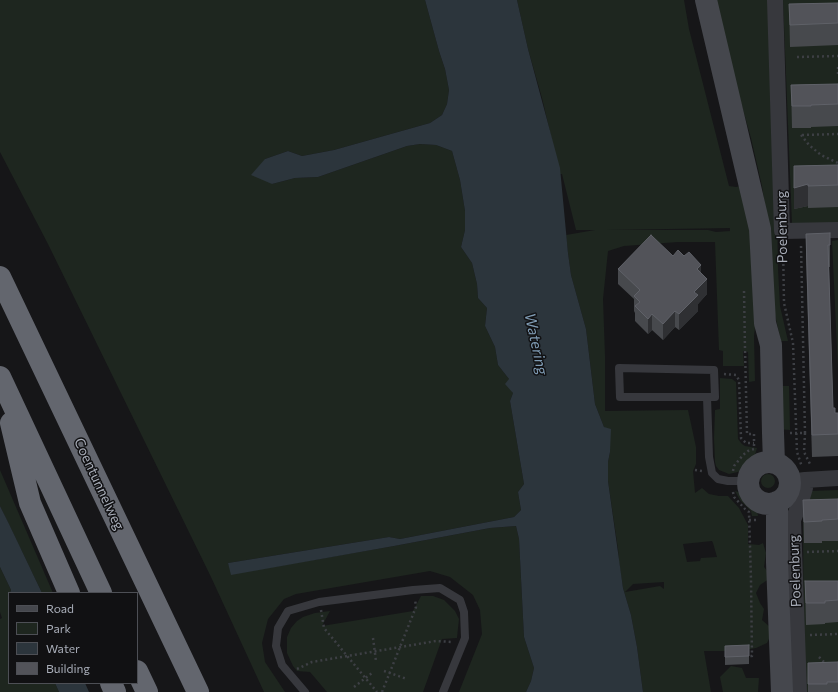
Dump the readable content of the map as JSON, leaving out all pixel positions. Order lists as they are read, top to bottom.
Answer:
{
  "streets": {
    "highway": ["Coentunnelweg"],
    "street": ["Poelenburg"]
  },
  "water": ["Watering"],
  "legend": [
    "Road",
    "Park",
    "Water",
    "Building"
  ]
}
